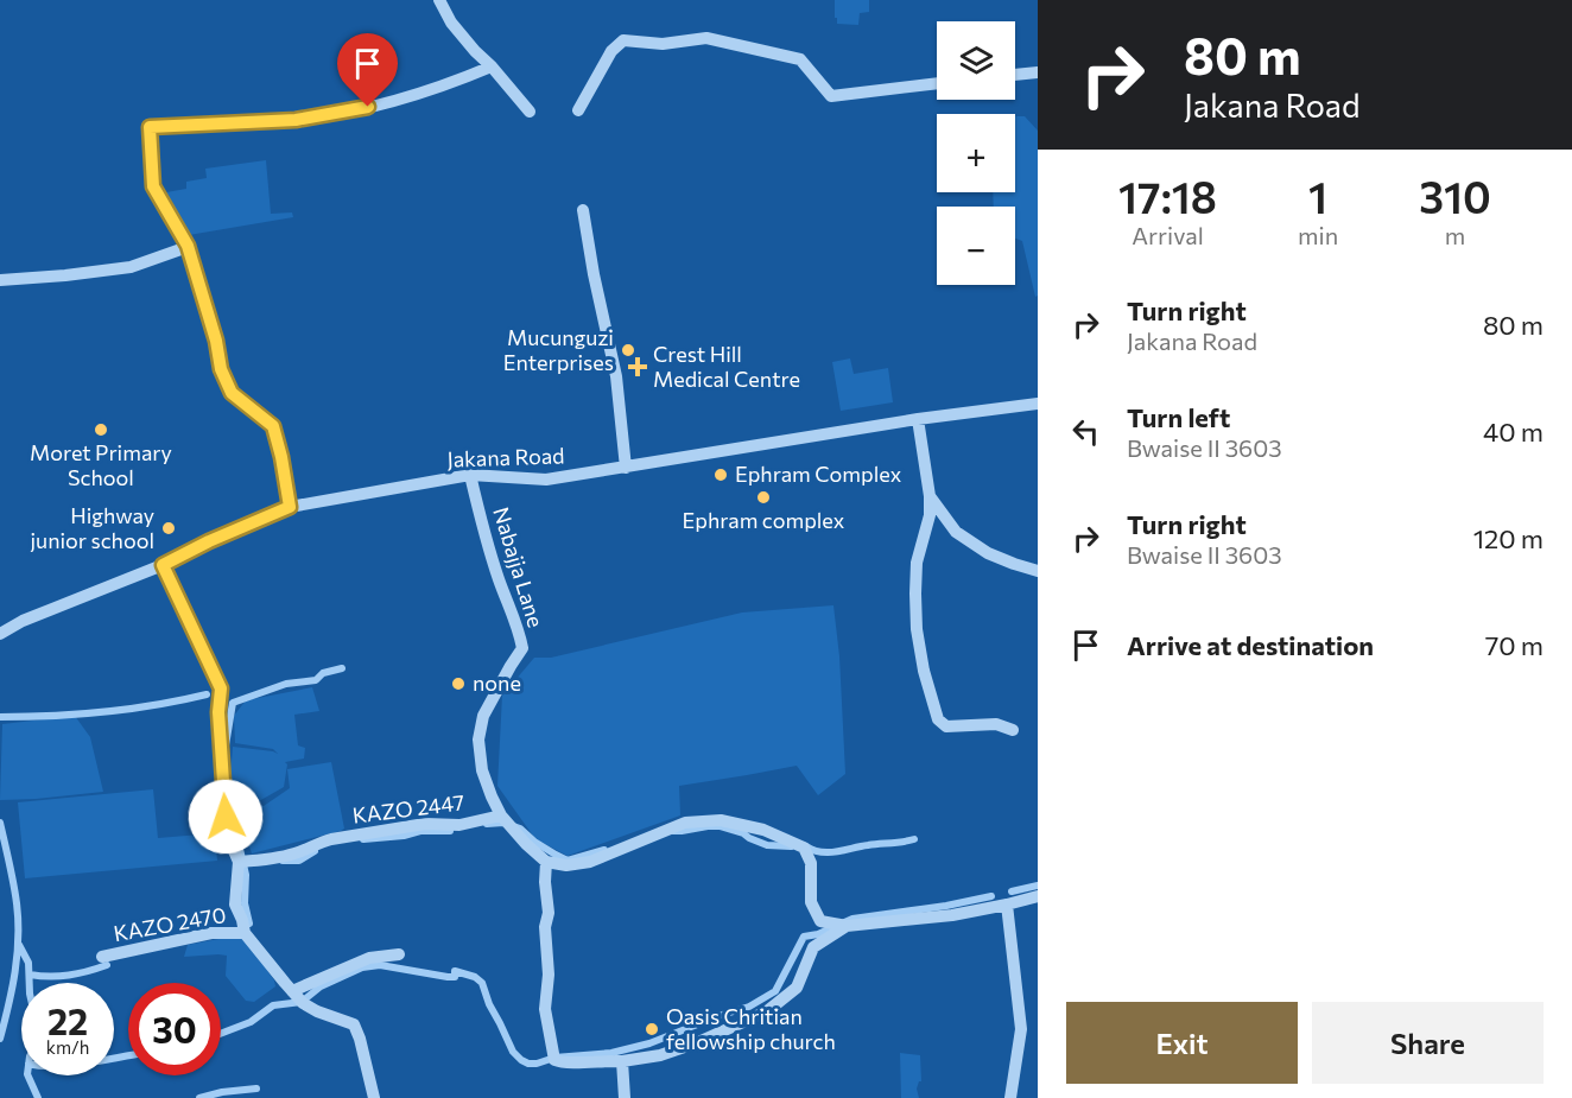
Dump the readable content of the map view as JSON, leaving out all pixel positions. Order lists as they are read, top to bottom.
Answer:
{
  "streets": {
    "street": [
      "Jakana Road",
      "Nabajja Lane",
      "KAZO 2447",
      "KAZO 2470"
    ]
  },
  "crossings": [
    ["Jakana Road", "Nabajja Lane"],
    ["Nabajja Lane", "KAZO 2447"]
  ],
  "places": {
    "other": [
      "Mucunguzi Enterprises",
      "Moret Primary School",
      "Ephram Complex",
      "Ephram complex",
      "Highway junior school",
      "none",
      "Oasis Chritian fellowship church"
    ],
    "health": ["Crest Hill Medical Centre"]
  },
  "page": {
    "turn": ["80 m", "Jakana Road"],
    "map_buttons": ["+", "−"],
    "eta": [
      "17:18",
      "Arrival",
      "1",
      "min",
      "310",
      "m"
    ],
    "list": [
      {
        "name": "Turn right",
        "note": "Jakana Road",
        "value": "80 m"
      },
      {
        "name": "Turn left",
        "note": "Bwaise II 3603",
        "value": "40 m"
      },
      {
        "name": "Turn right",
        "note": "Bwaise II 3603",
        "value": "120 m"
      },
      {
        "name": "Arrive at destination",
        "value": "70 m"
      }
    ],
    "speed": "22 km/h",
    "limit": "30",
    "buttons": ["Exit", "Share"]
  }
}
